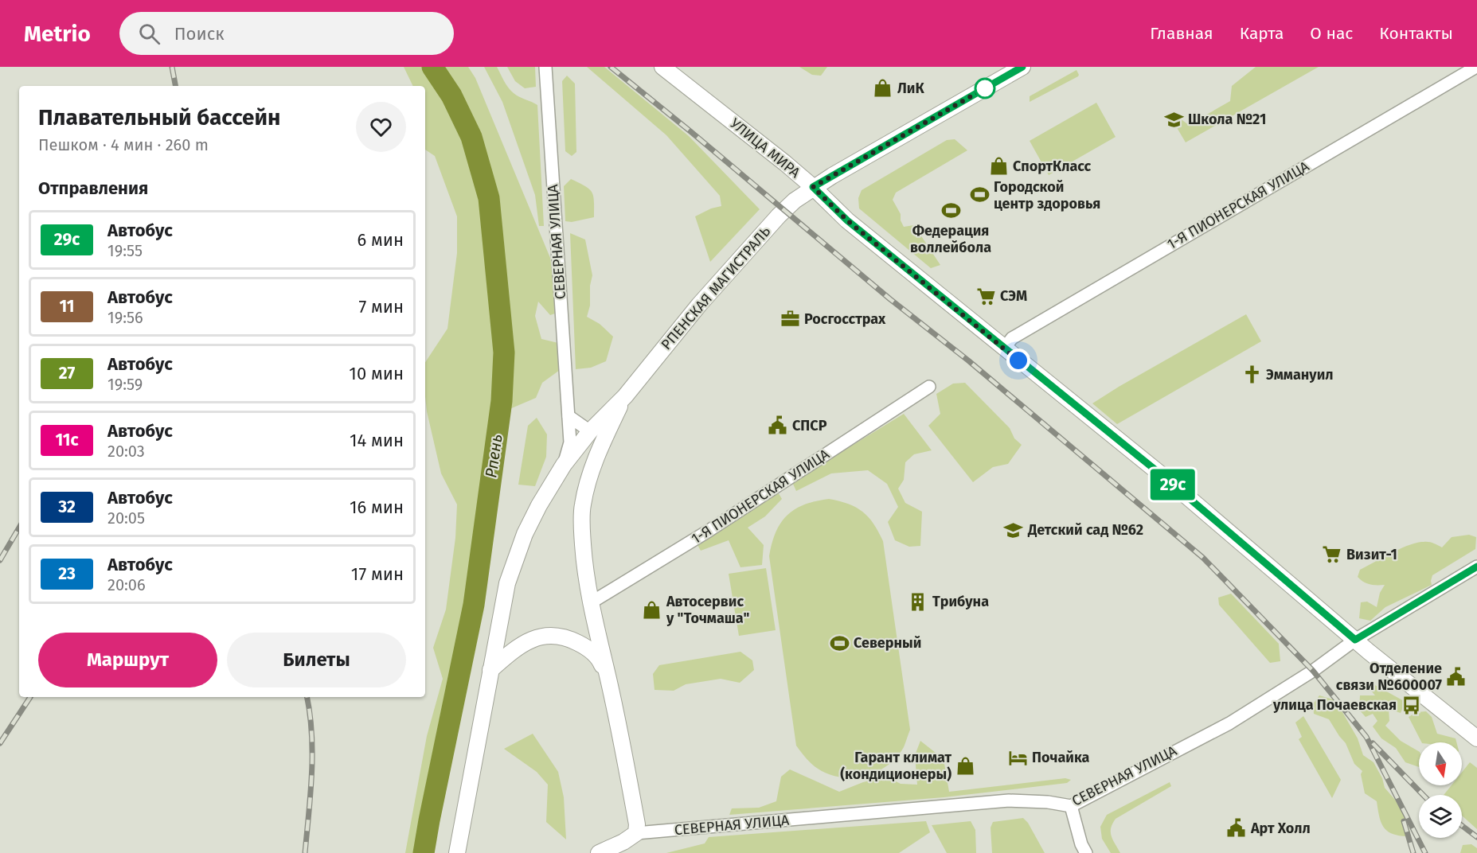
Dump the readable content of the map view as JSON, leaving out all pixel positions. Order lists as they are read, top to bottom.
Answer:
{
  "streets": {
    "main road": ["УЛИЦА МИРА", "РПЕНСКАЯ МАГИСТРАЛЬ"],
    "street": ["1-Я ПИОНЕРСКАЯ УЛИЦА", "СЕВЕРНАЯ УЛИЦА"]
  },
  "crossings": [
    ["УЛИЦА МИРА", "РПЕНСКАЯ МАГИСТРАЛЬ"],
    ["1-Я ПИОНЕРСКАЯ УЛИЦА", "РПЕНСКАЯ МАГИСТРАЛЬ"],
    ["СЕВЕРНАЯ УЛИЦА", "РПЕНСКАЯ МАГИСТРАЛЬ"]
  ],
  "water": ["Рпень"],
  "places": {
    "shop": [
      "ЛиК",
      "СпортКласс",
      "Автосервис у \"Точмаша\"",
      "Гарант климат (кондиционеры)"
    ],
    "school or university": ["Школа №21", "Детский сад №62"],
    "sports": ["Городской центр здоровья", "Федерация воллейбола", "Северный"],
    "supermarket": ["СЭМ", "Визит-1"],
    "office": ["Росгосстрах"],
    "church": ["Эммануил"],
    "public building": ["СПСР", "Отделение связи №600007", "Арт Холл"],
    "building": ["Трибуна"],
    "bus stop": ["улица Почаевская"],
    "hotel": ["Почайка"]
  },
  "lines": ["bus line 29с"],
  "north": "bottom",
  "page": {
    "header": "Metrio",
    "search": "Поиск",
    "nav": [
      "Главная",
      "Карта",
      "О нас",
      "Контакты"
    ],
    "on_map": "29с",
    "heading": [
      ["Плавательный бассейн", "Пешком · 4 мин · 260 m"],
      "Отправления"
    ],
    "list": [
      {
        "mark": "29с",
        "name": "Автобус",
        "note": "19:55",
        "value": "6 мин"
      },
      {
        "mark": "11",
        "name": "Автобус",
        "note": "19:56",
        "value": "7 мин"
      },
      {
        "mark": "27",
        "name": "Автобус",
        "note": "19:59",
        "value": "10 мин"
      },
      {
        "mark": "11с",
        "name": "Автобус",
        "note": "20:03",
        "value": "14 мин"
      },
      {
        "mark": "32",
        "name": "Автобус",
        "note": "20:05",
        "value": "16 мин"
      },
      {
        "mark": "23",
        "name": "Автобус",
        "note": "20:06",
        "value": "17 мин"
      }
    ],
    "buttons": ["Маршрут", "Билеты"]
  }
}
